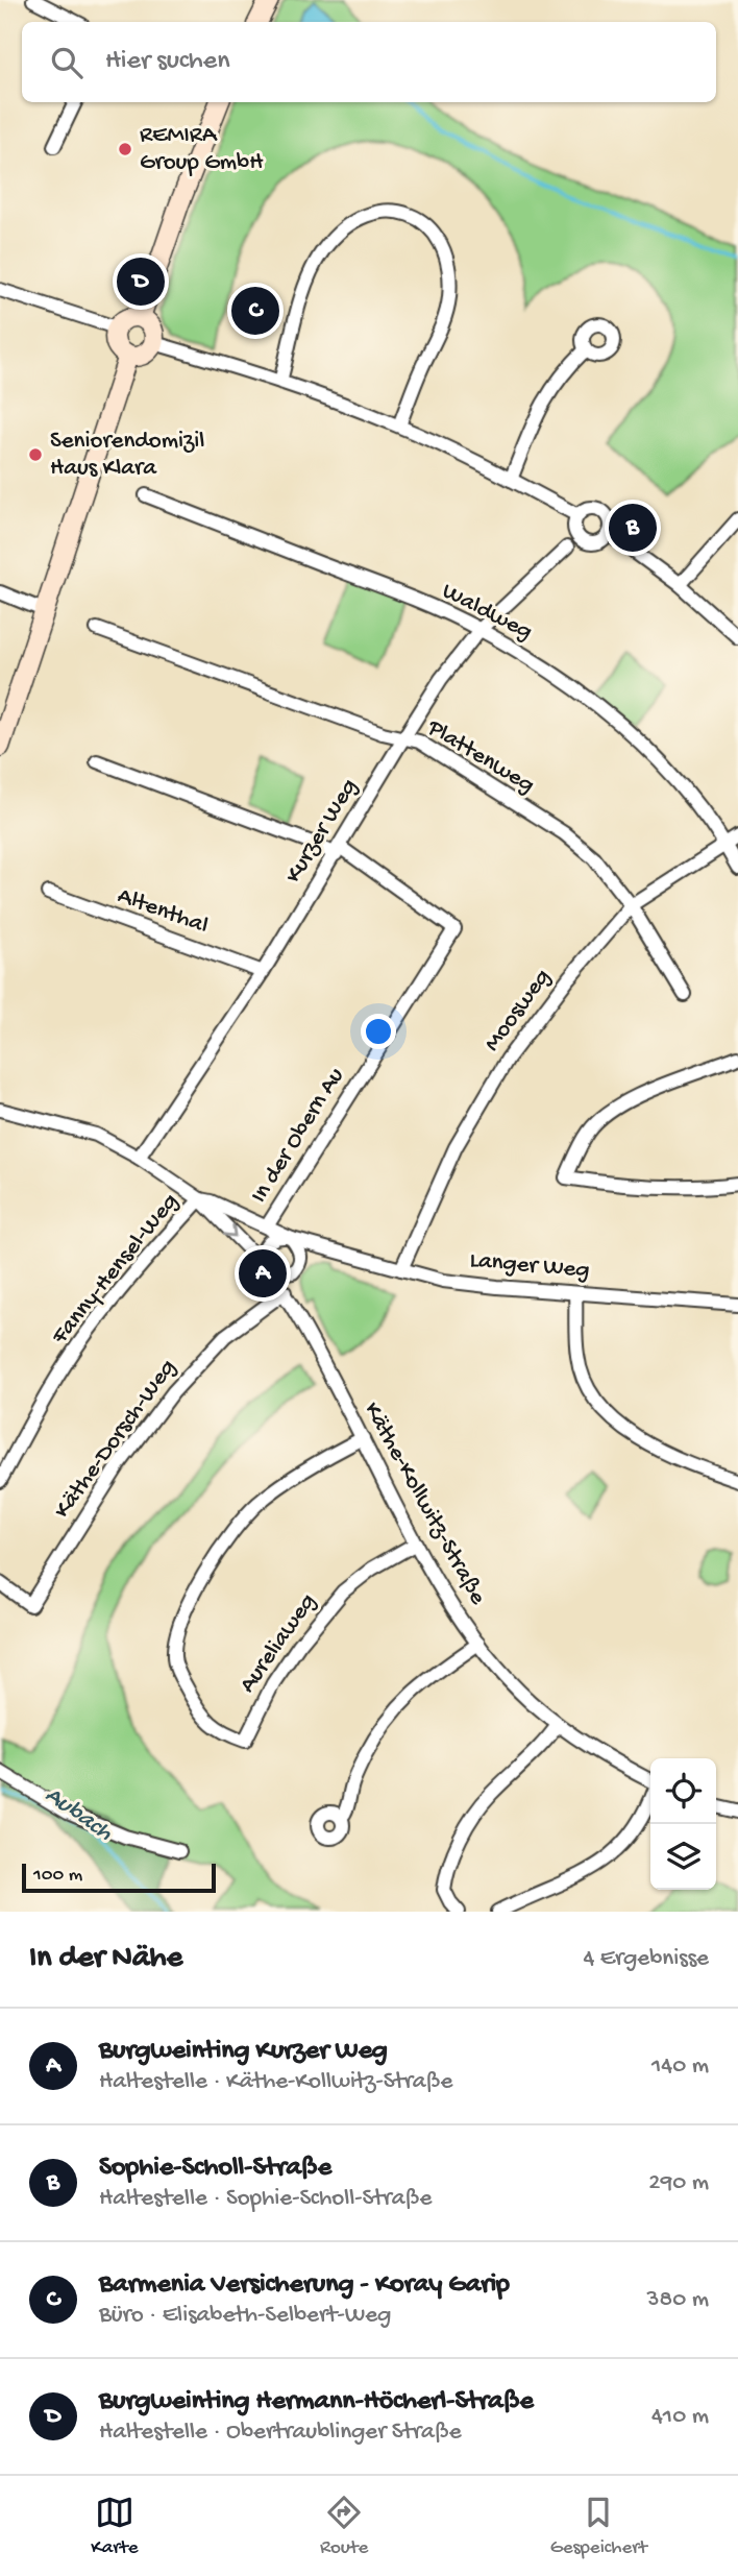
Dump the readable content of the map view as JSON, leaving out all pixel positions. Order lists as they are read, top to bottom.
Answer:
{
  "streets": {
    "street": [
      "Waldweg",
      "Plattenweg",
      "Kurzer Weg",
      "Altenthal",
      "Moosweg",
      "In der Obern Au",
      "Langer Weg",
      "Fanny-Hensel-Weg",
      "Käthe-Dorsch-Weg",
      "Käthe-Kollwitz-Straße",
      "Aureliaweg"
    ]
  },
  "crossings": [
    ["Waldweg", "Kurzer Weg"],
    ["Waldweg", "Moosweg"],
    ["Plattenweg", "Kurzer Weg"],
    ["Plattenweg", "Moosweg"],
    ["Kurzer Weg", "Altenthal"],
    ["Kurzer Weg", "In der Obern Au"],
    ["Kurzer Weg", "Langer Weg"],
    ["Moosweg", "Langer Weg"],
    ["In der Obern Au", "Langer Weg"],
    ["Langer Weg", "Fanny-Hensel-Weg"],
    ["Langer Weg", "Käthe-Kollwitz-Straße"],
    ["Fanny-Hensel-Weg", "Käthe-Kollwitz-Straße"],
    ["Käthe-Dorsch-Weg", "Käthe-Kollwitz-Straße"],
    ["Käthe-Kollwitz-Straße", "Aureliaweg"]
  ],
  "water": ["Aubach"],
  "places": ["REMIRA Group GmbH", "Seniorendomizil Haus Klara"],
  "scale_bar": "100 m",
  "page": {
    "search": "Hier suchen",
    "pins": [
      "D",
      "C",
      "B",
      "A"
    ],
    "scale": "100 m",
    "heading": ["In der Nähe", "4 Ergebnisse"],
    "list": [
      {
        "mark": "A",
        "name": "Burgweinting Kurzer Weg",
        "note": "Haltestelle · Käthe-Kollwitz-Straße",
        "value": "140 m"
      },
      {
        "mark": "B",
        "name": "Sophie-Scholl-Straße",
        "note": "Haltestelle · Sophie-Scholl-Straße",
        "value": "290 m"
      },
      {
        "mark": "C",
        "name": "Barmenia Versicherung - Koray Garip",
        "note": "Büro · Elisabeth-Selbert-Weg",
        "value": "380 m"
      },
      {
        "mark": "D",
        "name": "Burgweinting Hermann-Höcherl-Straße",
        "note": "Haltestelle · Obertraublinger Straße",
        "value": "410 m"
      }
    ],
    "nav": ["Karte", "Route", "Gespeichert"]
  }
}
